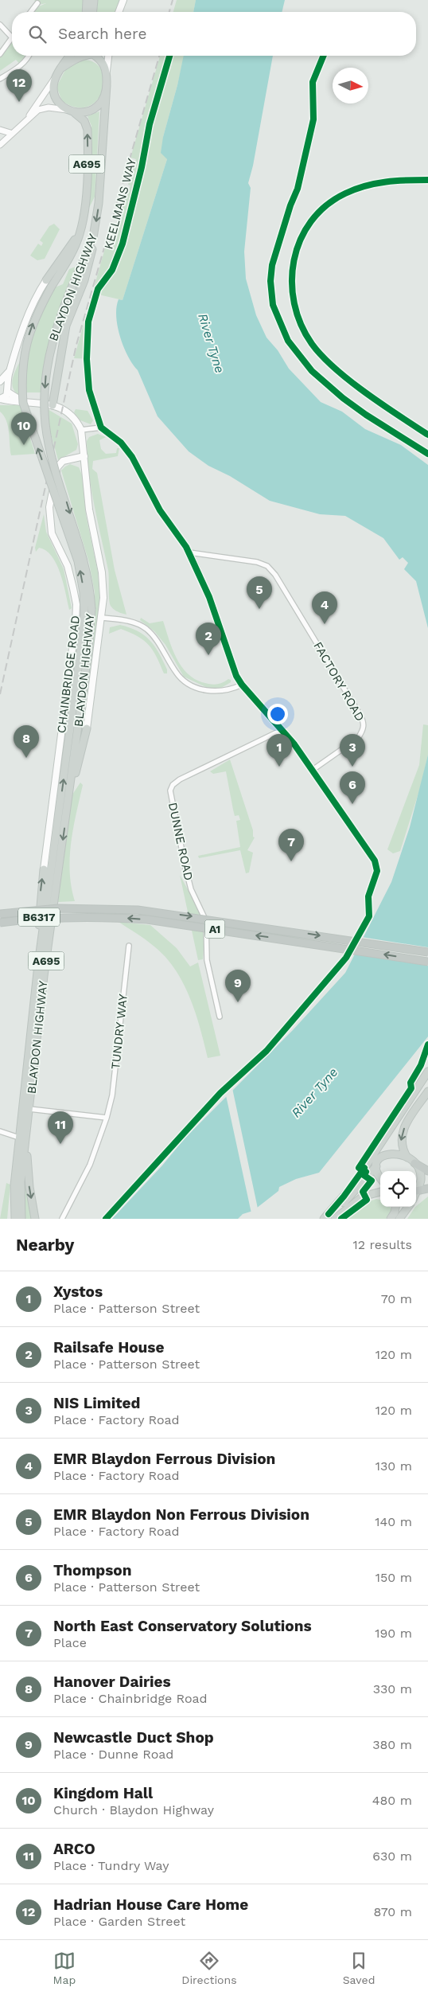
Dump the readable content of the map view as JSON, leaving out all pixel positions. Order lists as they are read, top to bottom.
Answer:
{
  "streets": {
    "highway": ["A1"],
    "main road": [
      "A695",
      "BLAYDON HIGHWAY",
      "CHAINBRIDGE ROAD",
      "B6317"
    ],
    "street": ["FACTORY ROAD", "DUNNE ROAD", "TUNDRY WAY"],
    "cycle path": ["KEELMANS WAY"]
  },
  "crossings": [
    ["A695", "BLAYDON HIGHWAY"],
    ["BLAYDON HIGHWAY", "B6317"],
    ["CHAINBRIDGE ROAD", "B6317"]
  ],
  "water": ["River Tyne"],
  "north": "right",
  "page": {
    "search": "Search here",
    "pins": [
      "12",
      "10",
      "5",
      "4",
      "2",
      "8",
      "1",
      "3",
      "6",
      "7",
      "9",
      "11"
    ],
    "heading": ["Nearby", "12 results"],
    "list": [
      {
        "mark": "1",
        "name": "Xystos",
        "note": "Place · Patterson Street",
        "value": "70 m"
      },
      {
        "mark": "2",
        "name": "Railsafe House",
        "note": "Place · Patterson Street",
        "value": "120 m"
      },
      {
        "mark": "3",
        "name": "NIS Limited",
        "note": "Place · Factory Road",
        "value": "120 m"
      },
      {
        "mark": "4",
        "name": "EMR Blaydon Ferrous Division",
        "note": "Place · Factory Road",
        "value": "130 m"
      },
      {
        "mark": "5",
        "name": "EMR Blaydon Non Ferrous Division",
        "note": "Place · Factory Road",
        "value": "140 m"
      },
      {
        "mark": "6",
        "name": "Thompson",
        "note": "Place · Patterson Street",
        "value": "150 m"
      },
      {
        "mark": "7",
        "name": "North East Conservatory Solutions",
        "note": "Place",
        "value": "190 m"
      },
      {
        "mark": "8",
        "name": "Hanover Dairies",
        "note": "Place · Chainbridge Road",
        "value": "330 m"
      },
      {
        "mark": "9",
        "name": "Newcastle Duct Shop",
        "note": "Place · Dunne Road",
        "value": "380 m"
      },
      {
        "mark": "10",
        "name": "Kingdom Hall",
        "note": "Church · Blaydon Highway",
        "value": "480 m"
      },
      {
        "mark": "11",
        "name": "ARCO",
        "note": "Place · Tundry Way",
        "value": "630 m"
      },
      {
        "mark": "12",
        "name": "Hadrian House Care Home",
        "note": "Place · Garden Street",
        "value": "870 m"
      }
    ],
    "nav": ["Map", "Directions", "Saved"]
  }
}
